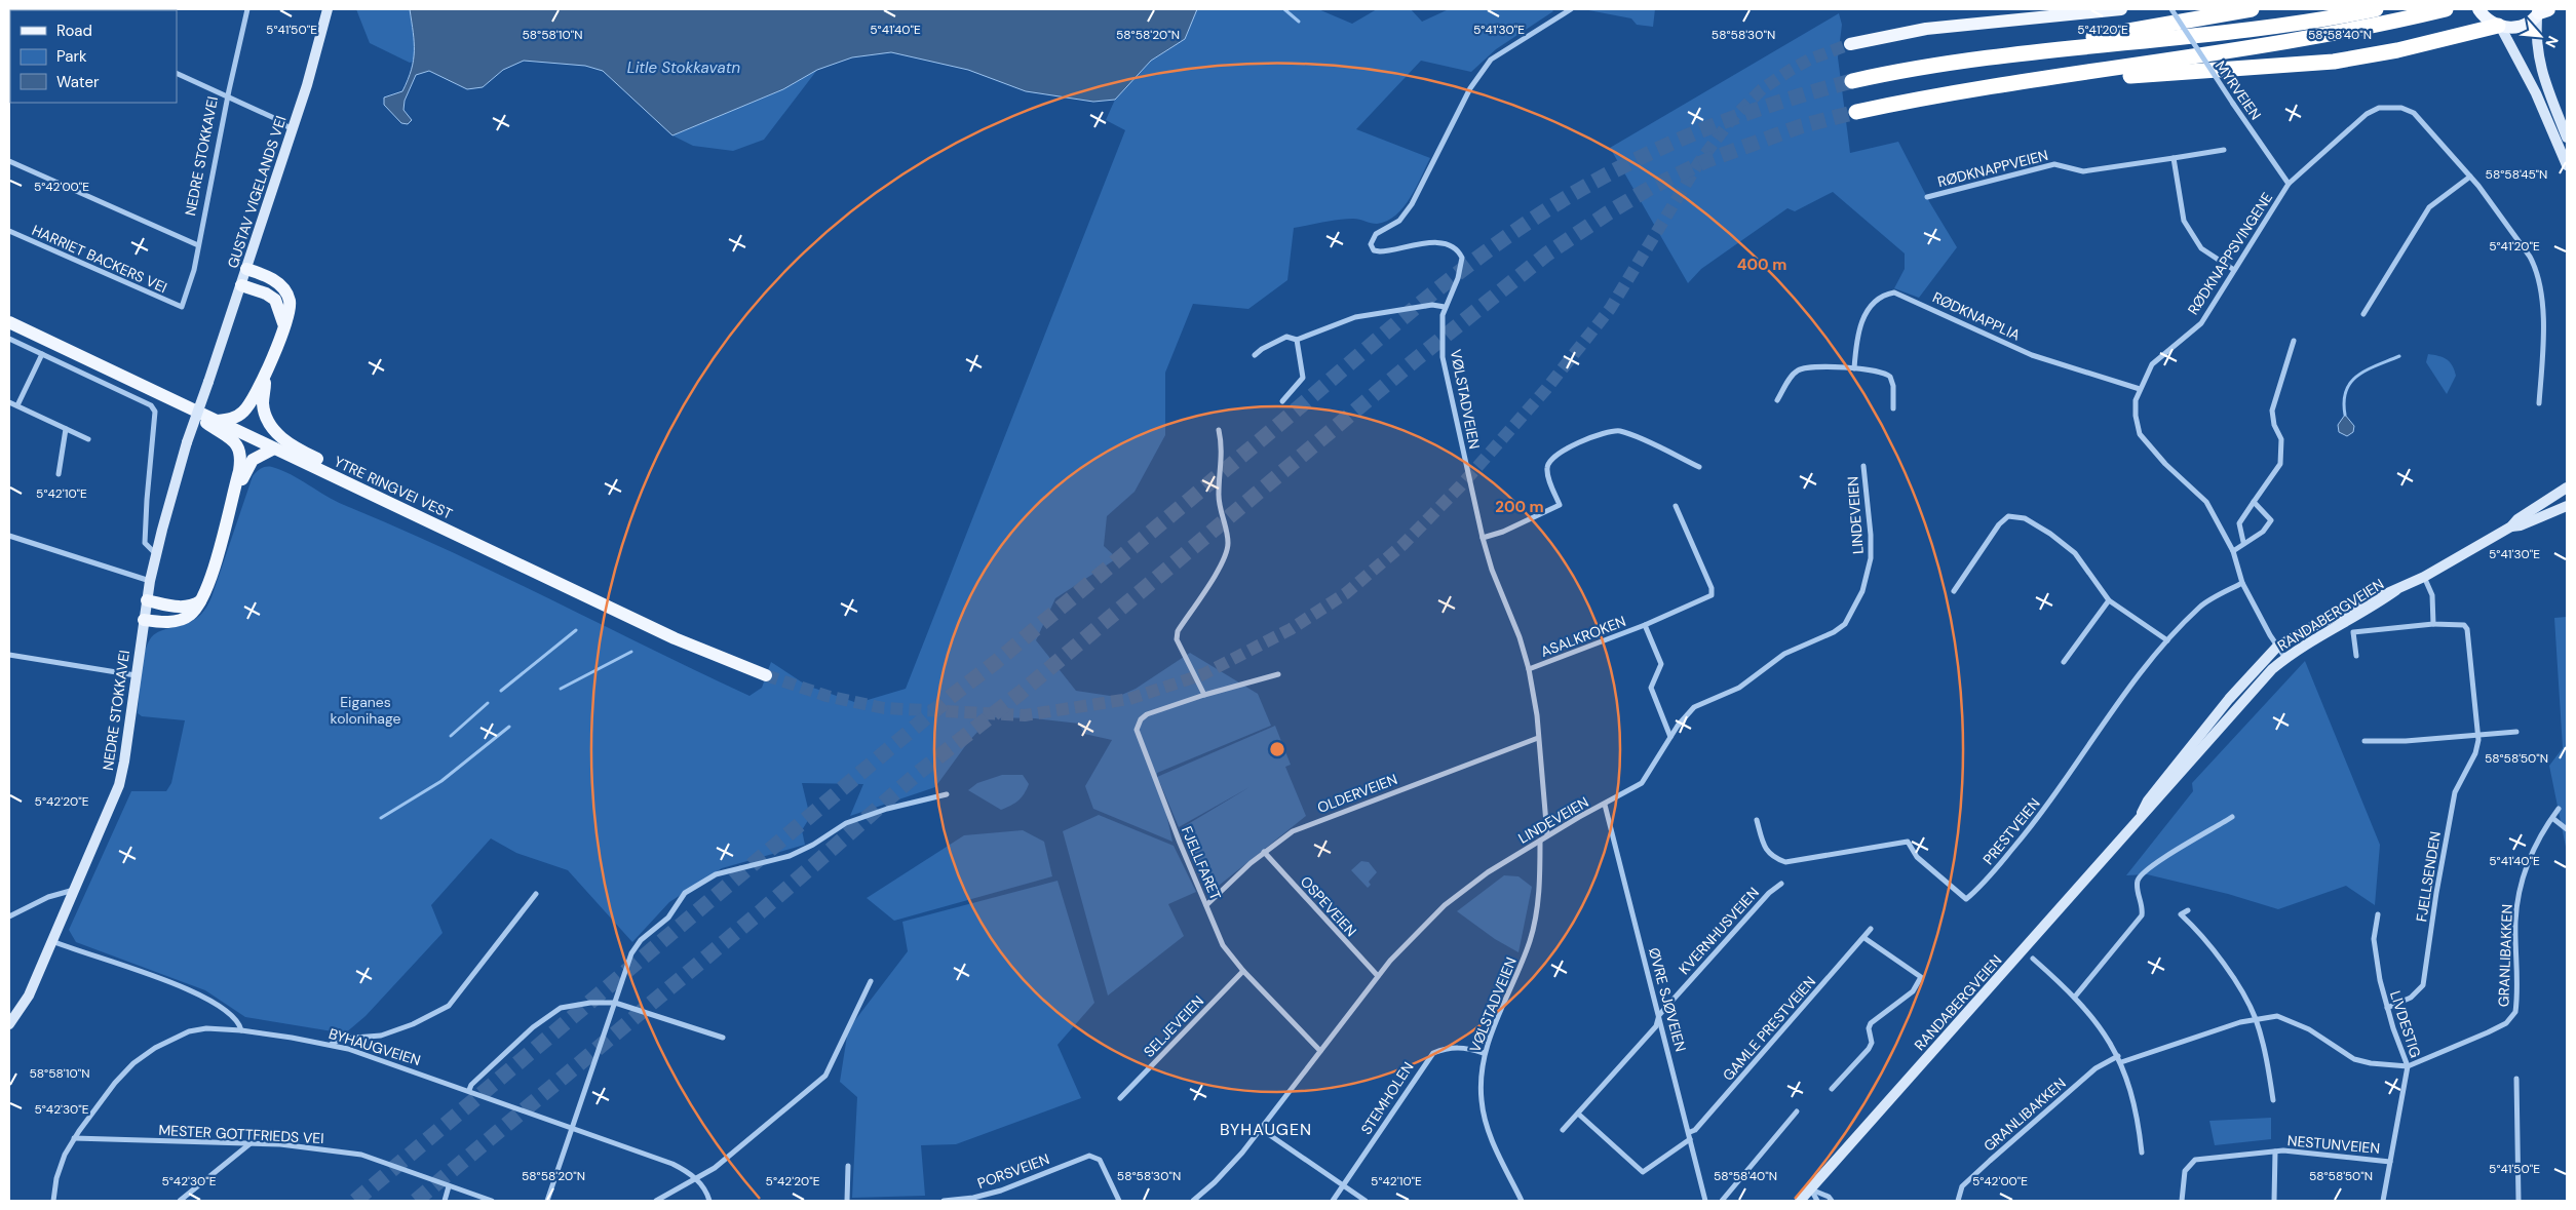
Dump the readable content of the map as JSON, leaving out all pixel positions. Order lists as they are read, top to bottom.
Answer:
{
  "streets": {
    "main road": [
      "NEDRE STOKKAVEI",
      "GUSTAV VIGELANDS VEI",
      "YTRE RINGVEI VEST",
      "RANDABERGVEIEN"
    ],
    "street": [
      "MYRVEIEN",
      "RØDKNAPPVEIEN",
      "RØDKNAPPSVINGENE",
      "HARRIET BACKERS VEI",
      "RØDKNAPPLIA",
      "VØLSTADVEIEN",
      "LINDEVEIEN",
      "ASALKROKEN",
      "OLDERVEIEN",
      "PRESTVEIEN",
      "FJELLFARET",
      "FJELLSENDEN",
      "OSPEVEIEN",
      "KVERNHUSVEIEN",
      "GRANLIBAKKEN",
      "ØVRE SJØVEIEN",
      "LIVDESTIG",
      "SELJEVEIEN",
      "GAMLE PRESTVEIEN",
      "BYHAUGVEIEN",
      "STEMHOLEN",
      "MESTER GOTTFRIEDS VEI",
      "NESTUNVEIEN",
      "PORSVEIEN"
    ]
  },
  "crossings": [
    ["MYRVEIEN", "RØDKNAPPSVINGENE"],
    ["NEDRE STOKKAVEI", "GUSTAV VIGELANDS VEI"],
    ["NEDRE STOKKAVEI", "HARRIET BACKERS VEI"],
    ["RØDKNAPPSVINGENE", "RØDKNAPPLIA"],
    ["RØDKNAPPSVINGENE", "RANDABERGVEIEN"],
    ["RØDKNAPPSVINGENE", "PRESTVEIEN"],
    ["VØLSTADVEIEN", "LINDEVEIEN"],
    ["VØLSTADVEIEN", "ASALKROKEN"],
    ["VØLSTADVEIEN", "OLDERVEIEN"],
    ["VØLSTADVEIEN", "STEMHOLEN"],
    ["LINDEVEIEN", "ASALKROKEN"],
    ["LINDEVEIEN", "FJELLFARET"],
    ["LINDEVEIEN", "OSPEVEIEN"],
    ["LINDEVEIEN", "ØVRE SJØVEIEN"],
    ["RANDABERGVEIEN", "FJELLSENDEN"],
    ["OLDERVEIEN", "FJELLFARET"],
    ["OLDERVEIEN", "OSPEVEIEN"],
    ["FJELLFARET", "SELJEVEIEN"],
    ["FJELLSENDEN", "LIVDESTIG"],
    ["KVERNHUSVEIEN", "ØVRE SJØVEIEN"],
    ["GRANLIBAKKEN", "LIVDESTIG"],
    ["ØVRE SJØVEIEN", "GAMLE PRESTVEIEN"],
    ["LIVDESTIG", "NESTUNVEIEN"],
    ["BYHAUGVEIEN", "MESTER GOTTFRIEDS VEI"]
  ],
  "districts": ["BYHAUGEN"],
  "water": ["Litle Stokkavatn"],
  "parks": ["Eiganes kolonihage"],
  "legend": ["Road", "Park", "Water"],
  "north": "bottom right",
  "coordinates": [
    "5°41'50\"E",
    "5°41'40\"E",
    "5°41'30\"E",
    "5°41'20\"E",
    "58°58'10\"N",
    "58°58'20\"N",
    "58°58'30\"N",
    "58°58'40\"N",
    "58°58'45\"N",
    "5°42'00\"E",
    "5°42'10\"E",
    "58°58'50\"N",
    "5°42'20\"E",
    "5°42'30\"E"
  ],
  "rings": ["400 m", "200 m"]
}
